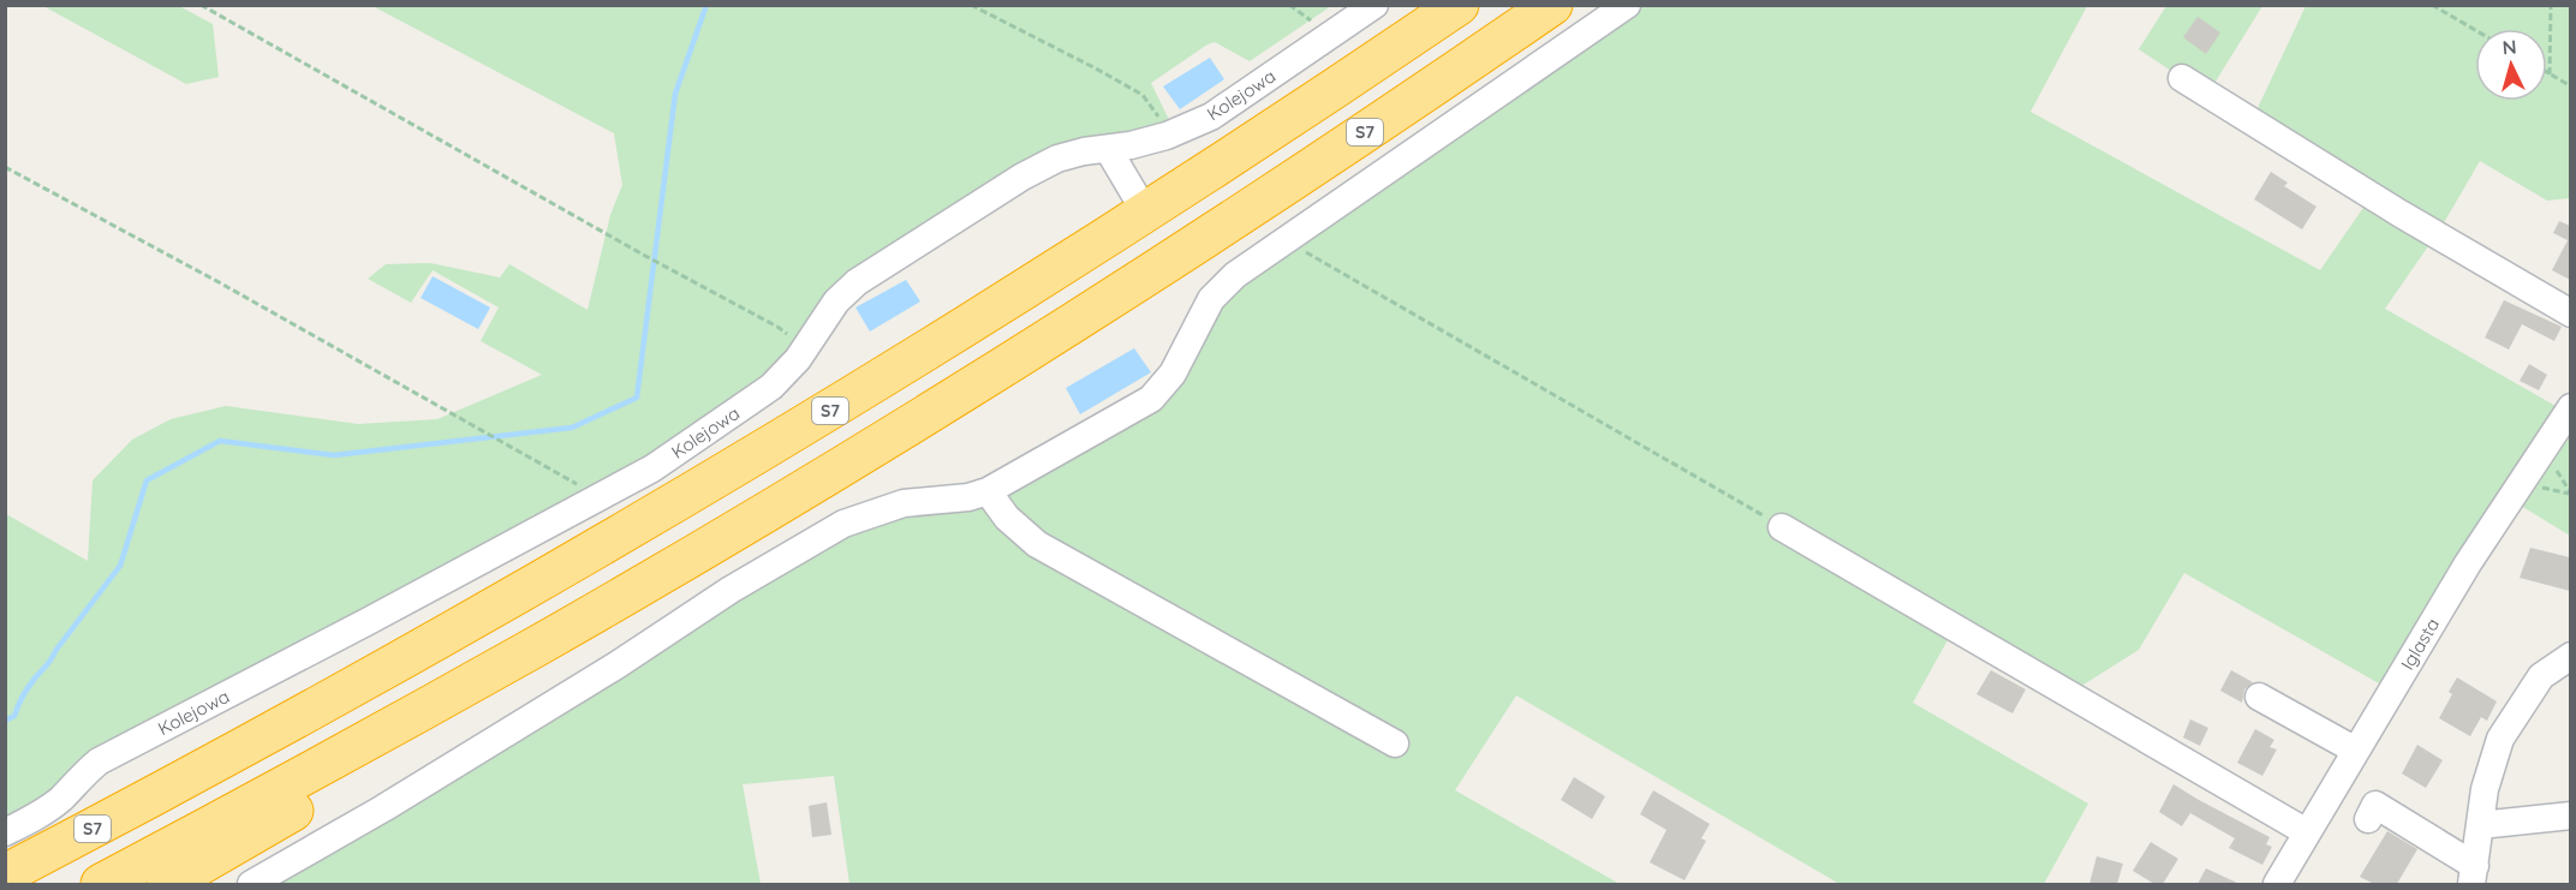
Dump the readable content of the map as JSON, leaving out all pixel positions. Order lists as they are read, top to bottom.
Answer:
{
  "streets": {
    "highway": ["S7"],
    "street": ["Kolejowa", "Iglasta"]
  },
  "north": "top"
}
